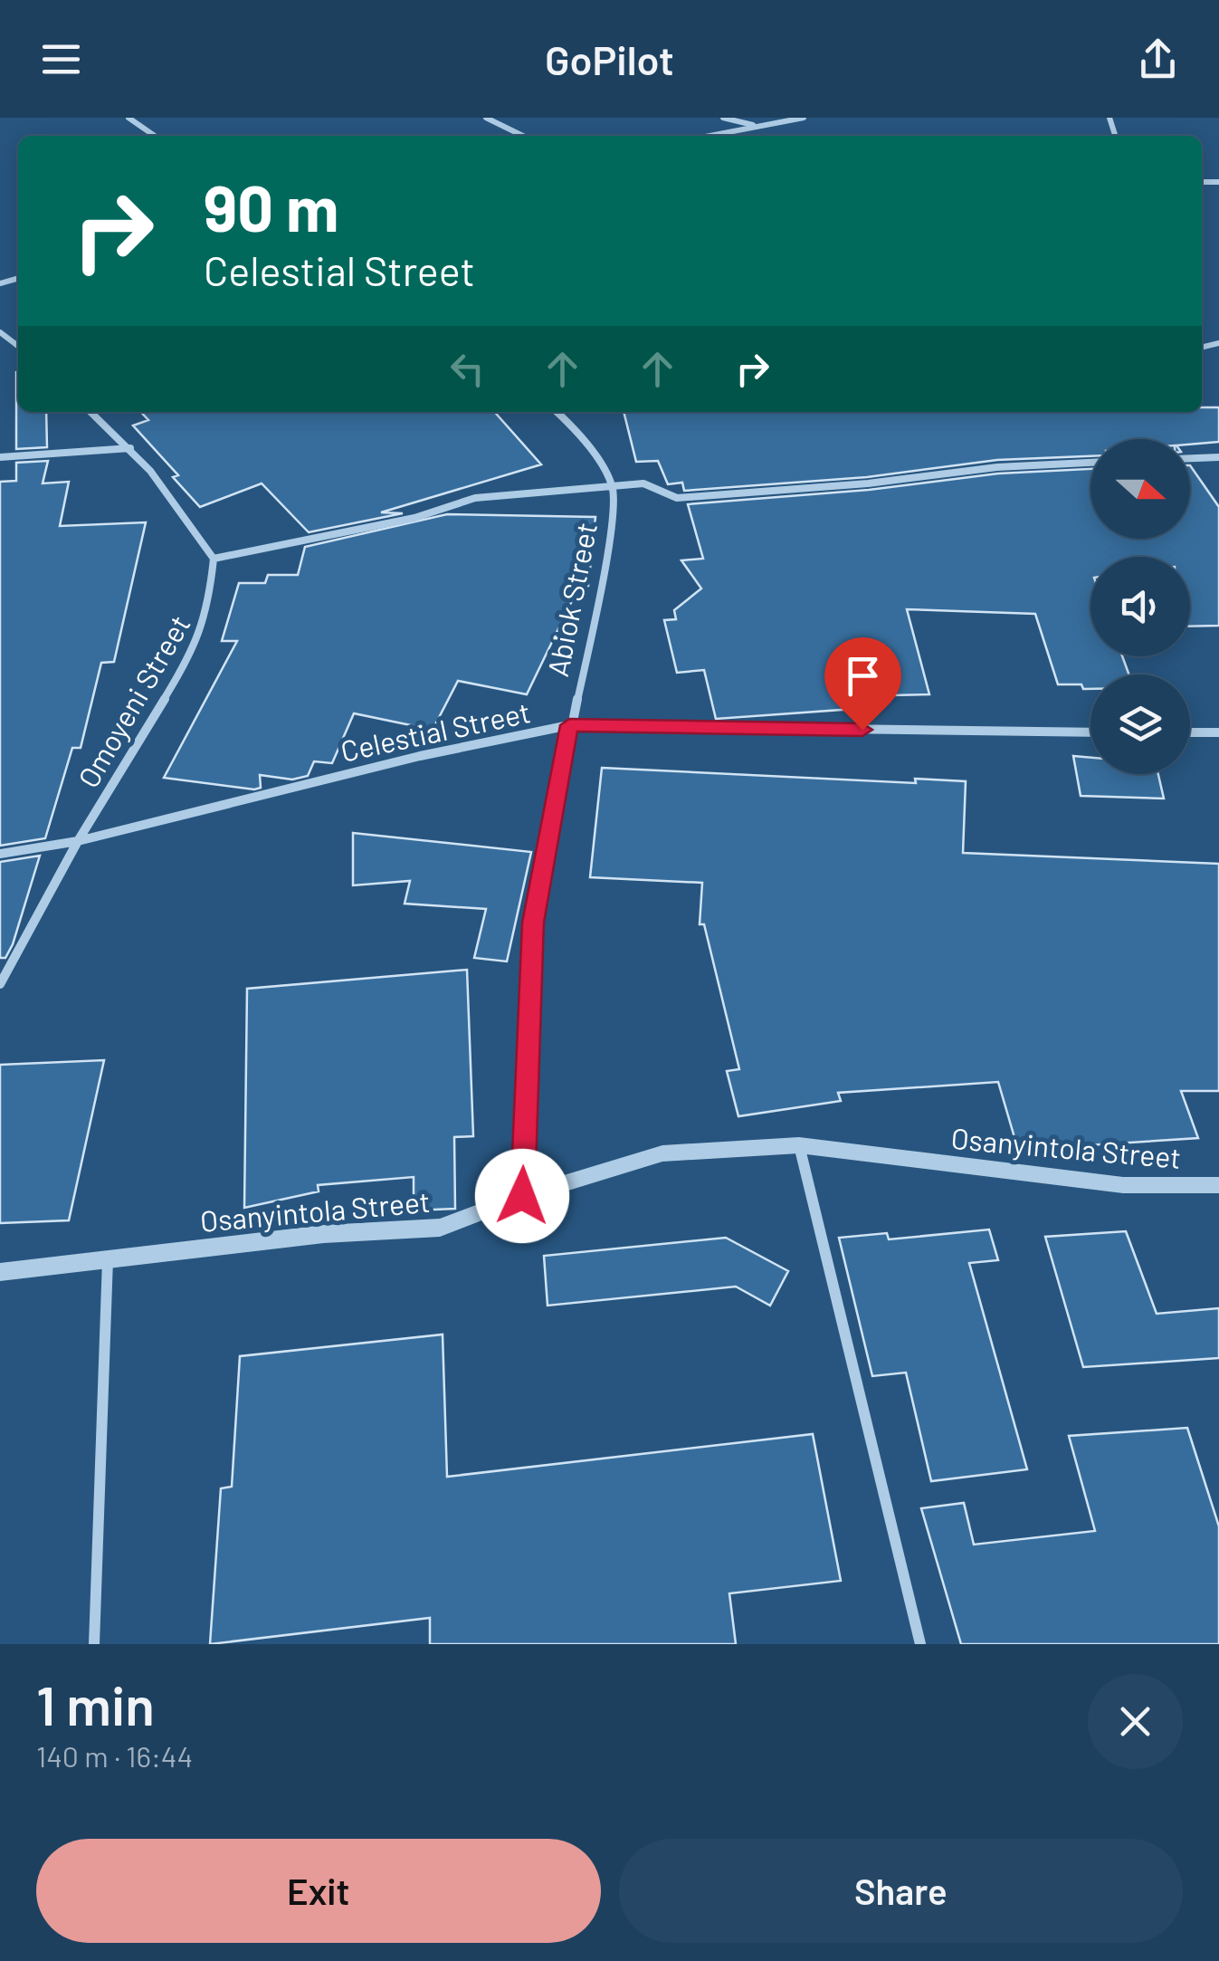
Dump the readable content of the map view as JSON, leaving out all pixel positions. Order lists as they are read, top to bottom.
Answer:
{
  "streets": {
    "street": [
      "Abiok Street",
      "Omoyeni Street",
      "Celestial Street",
      "Osanyintola Street"
    ]
  },
  "crossings": [
    ["Abiok Street", "Celestial Street"],
    ["Abiok Street", "Osanyintola Street"],
    ["Omoyeni Street", "Celestial Street"]
  ],
  "north": "right",
  "page": {
    "header": "GoPilot",
    "turn": ["90 m", "Celestial Street"],
    "heading": ["1 min", "140 m · 16:44"],
    "buttons": ["Exit", "Share"]
  }
}
